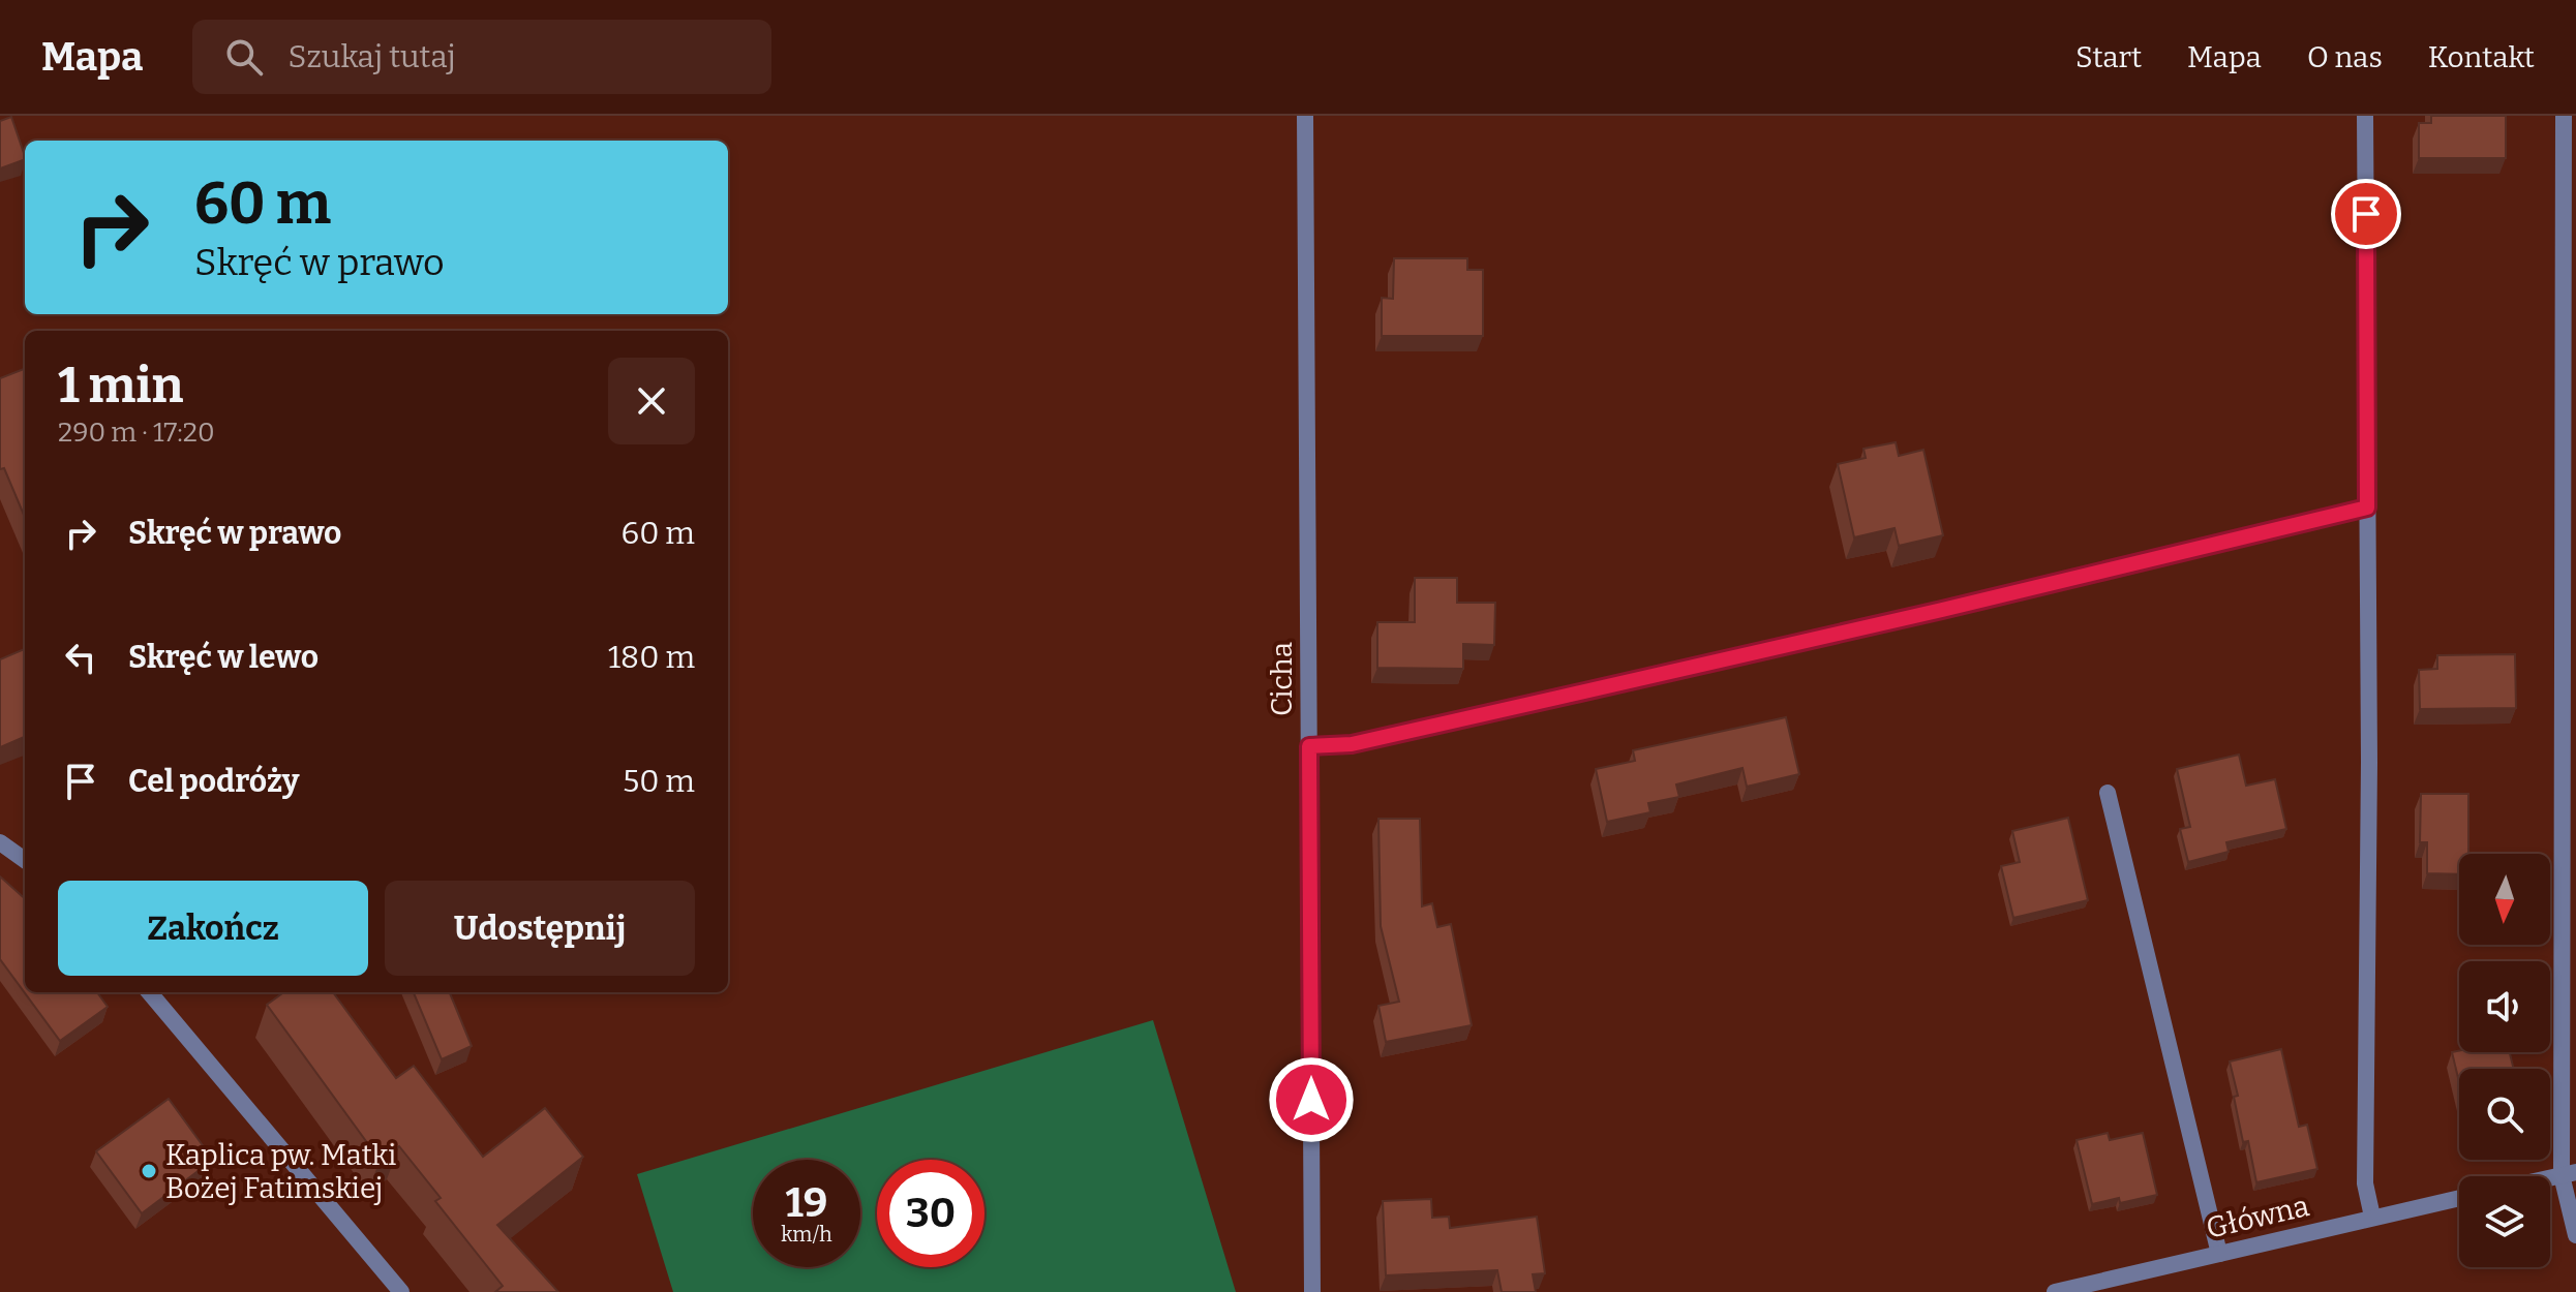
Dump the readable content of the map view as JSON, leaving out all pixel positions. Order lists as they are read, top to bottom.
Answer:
{
  "streets": {
    "street": ["Cicha", "Główna"]
  },
  "places": ["Kaplica pw. Matki Bożej Fatimskiej"],
  "north": "bottom",
  "page": {
    "header": "Mapa",
    "search": "Szukaj tutaj",
    "nav": [
      "Start",
      "Mapa",
      "O nas",
      "Kontakt"
    ],
    "turn": ["60 m", "Skręć w prawo"],
    "heading": ["1 min", "290 m · 17:20"],
    "list": [
      {
        "name": "Skręć w prawo",
        "value": "60 m"
      },
      {
        "name": "Skręć w lewo",
        "value": "180 m"
      },
      {
        "name": "Cel podróży",
        "value": "50 m"
      }
    ],
    "buttons": ["Zakończ", "Udostępnij"],
    "speed": "19 km/h",
    "limit": "30"
  }
}
